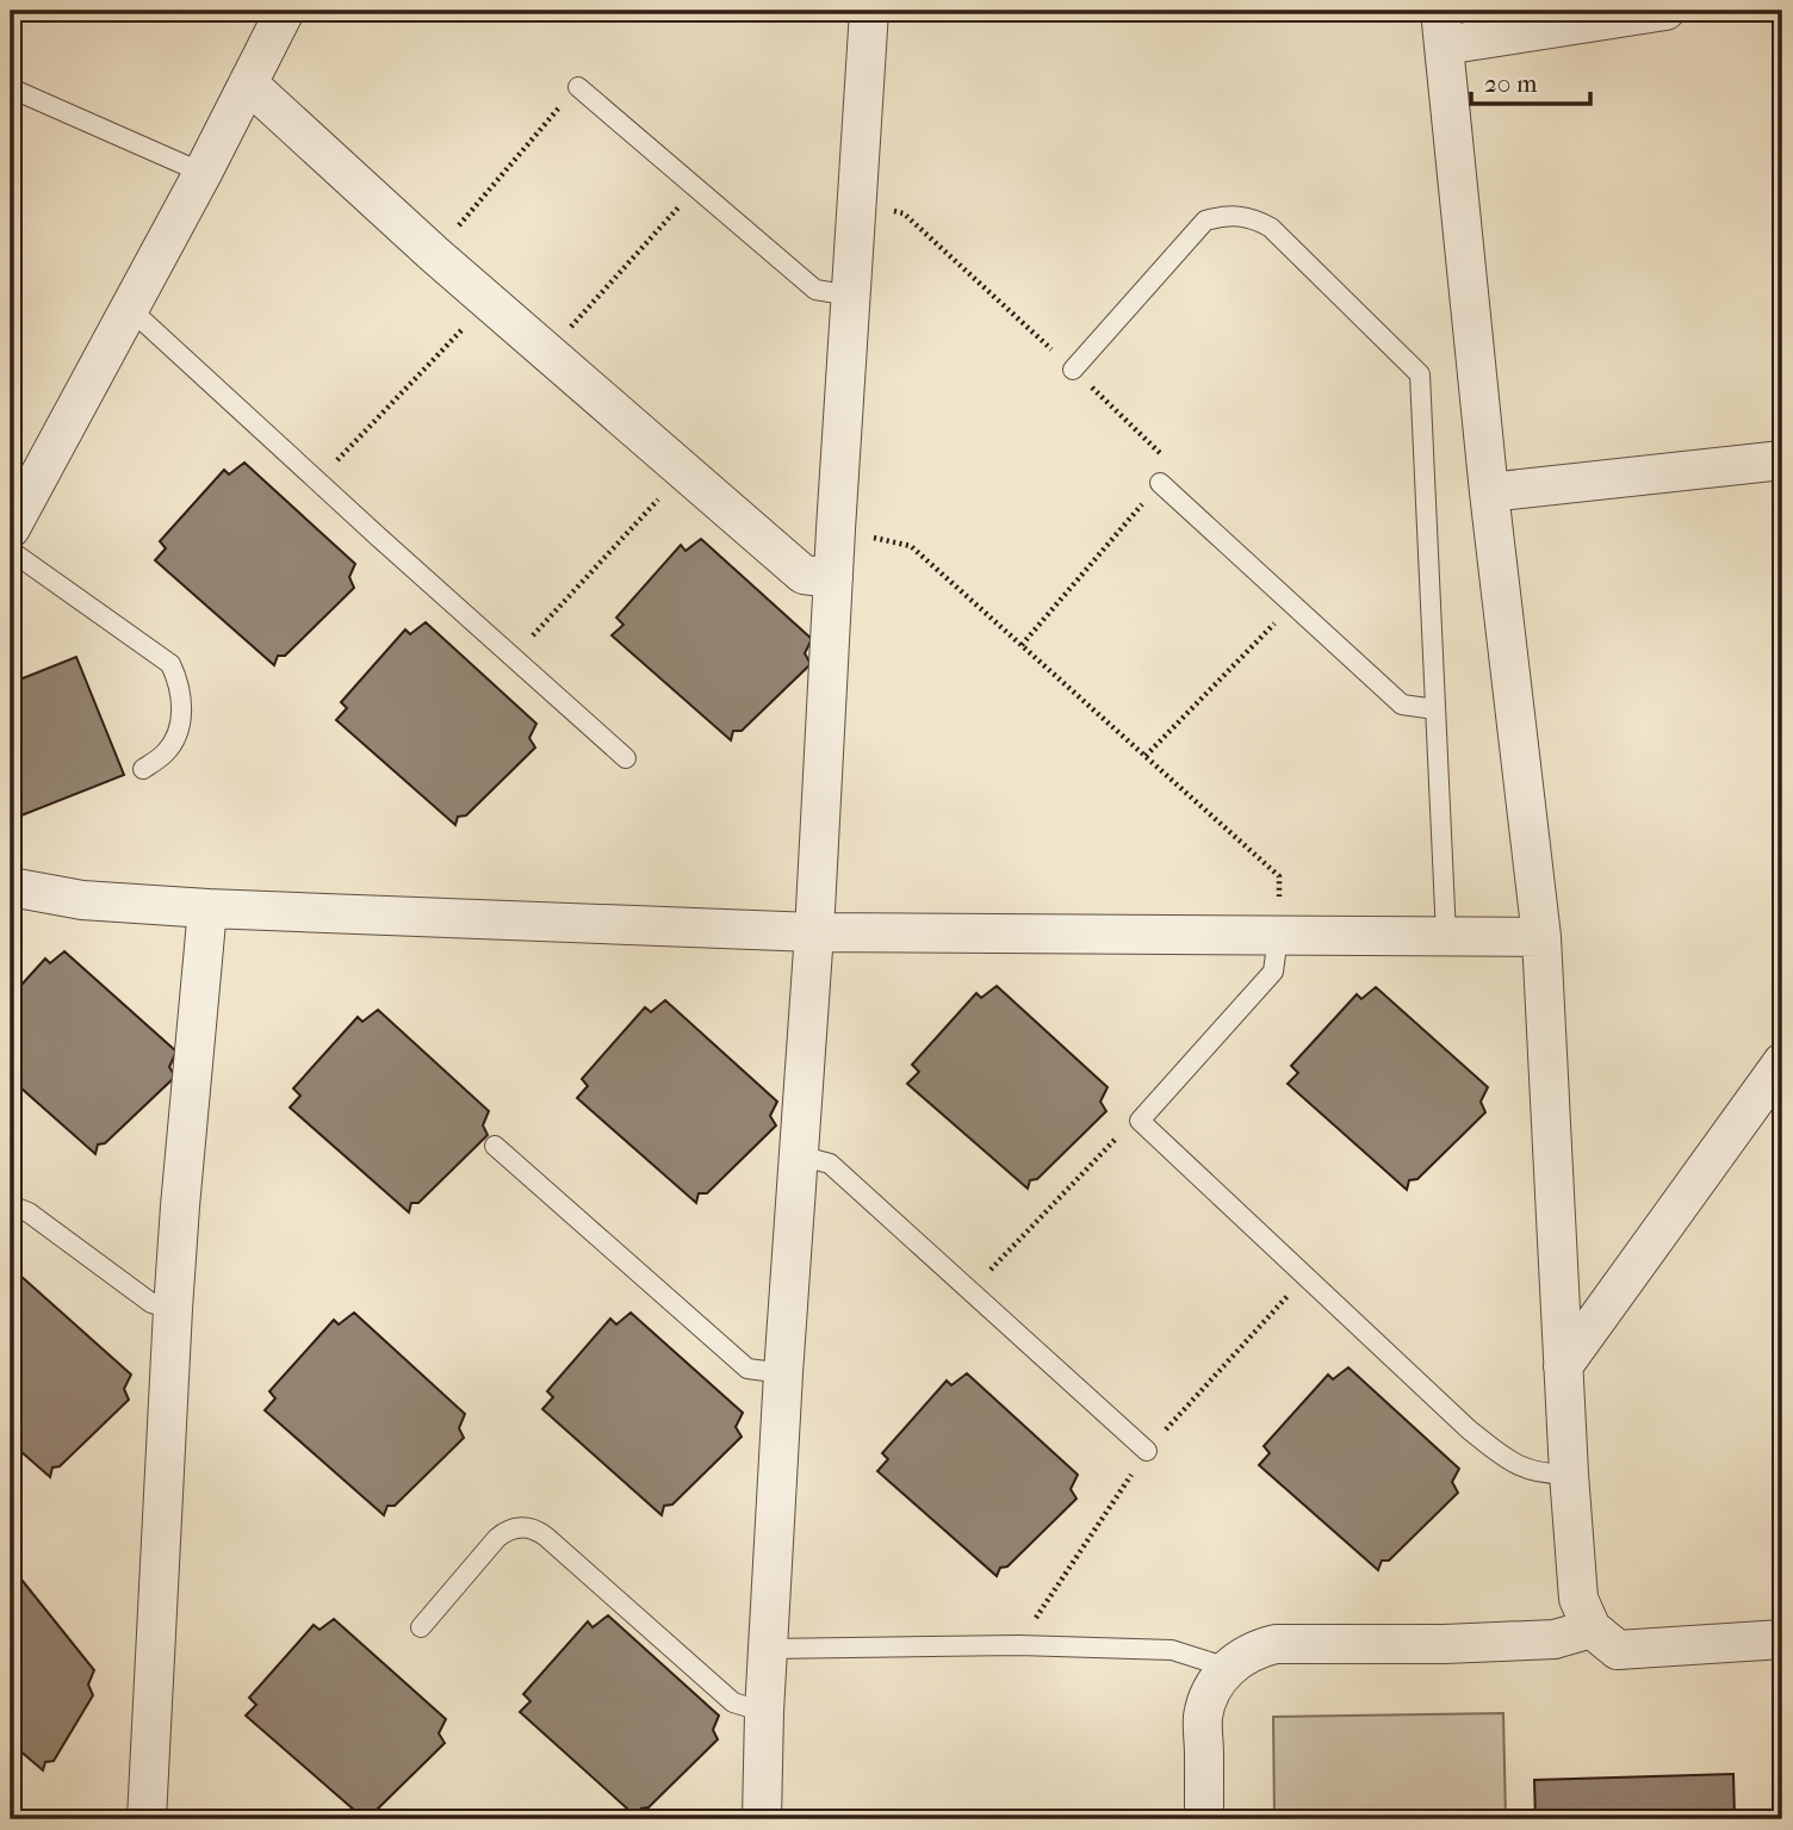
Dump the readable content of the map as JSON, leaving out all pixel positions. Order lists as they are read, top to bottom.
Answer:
{
  "scale_bar": "20 m"
}
